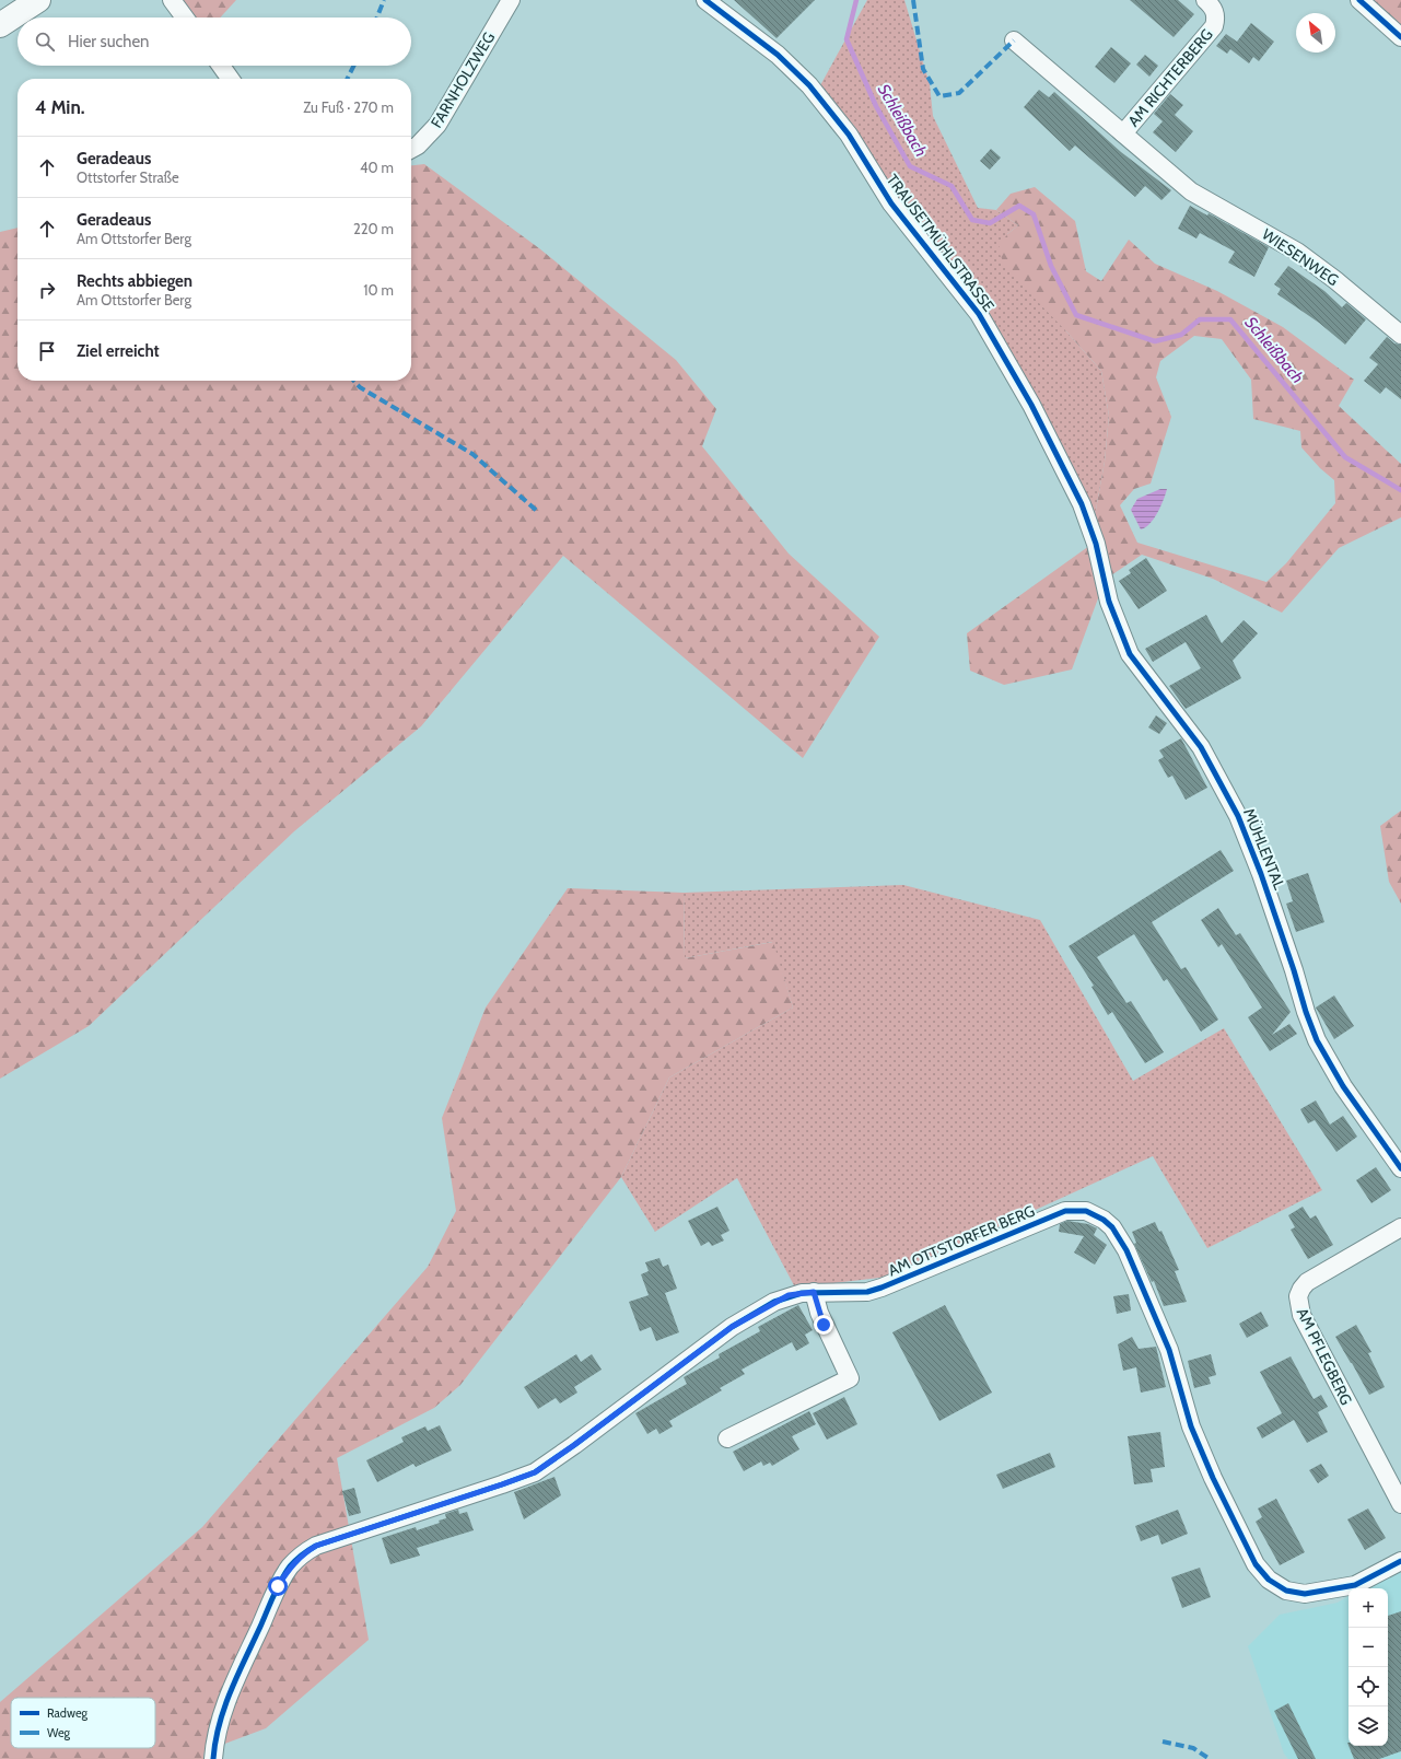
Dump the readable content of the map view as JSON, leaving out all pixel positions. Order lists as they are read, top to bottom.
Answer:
{
  "streets": {
    "street": [
      "AM RICHTERBERG",
      "FARNHOLZWEG",
      "TRAUSETMÜHLSTRASSE",
      "WIESENWEG",
      "MÜHLENTAL",
      "AM OTTSTORFER BERG",
      "AM PFLEGBERG"
    ]
  },
  "crossings": [
    ["AM RICHTERBERG", "WIESENWEG"],
    ["TRAUSETMÜHLSTRASSE", "MÜHLENTAL"]
  ],
  "water": ["Schleißbach"],
  "legend": ["Radweg", "Weg"],
  "north": "top left",
  "page": {
    "search": "Hier suchen",
    "heading": ["4 Min.", "Zu Fuß · 270 m"],
    "list": [
      ["Geradeaus", "Ottstorfer Straße", "40 m"],
      ["Geradeaus", "Am Ottstorfer Berg", "220 m"],
      ["Rechts abbiegen", "Am Ottstorfer Berg", "10 m"],
      "Ziel erreicht"
    ],
    "map_buttons": ["+", "−"]
  }
}
